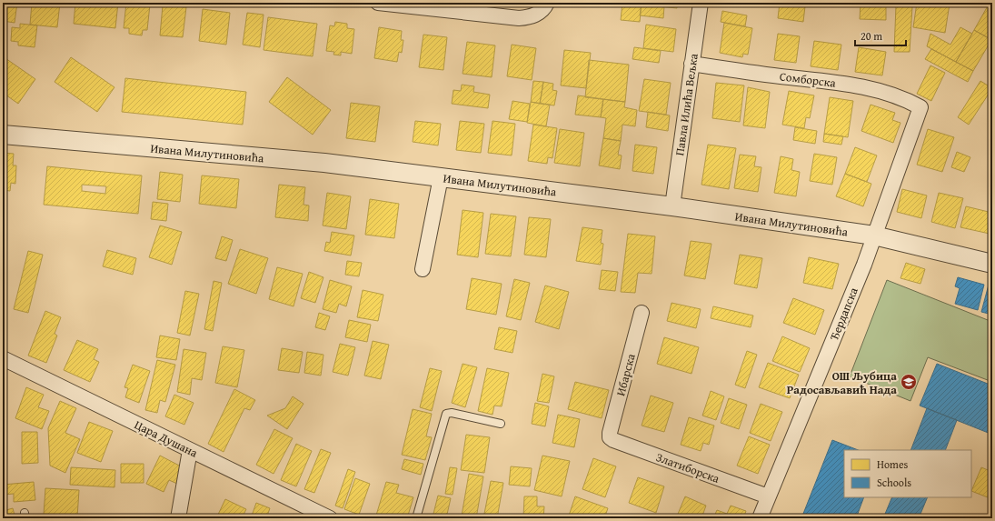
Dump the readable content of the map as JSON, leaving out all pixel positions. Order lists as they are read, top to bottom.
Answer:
{
  "streets": {
    "street": [
      "Сомборска",
      "Павла Илића Вељка",
      "Ивана Милутиновића",
      "Ђердапска",
      "Ибарска",
      "Цара Душана",
      "Златиборска"
    ]
  },
  "crossings": [
    ["Сомборска", "Павла Илића Вељка"],
    ["Сомборска", "Ђердапска"],
    ["Павла Илића Вељка", "Ивана Милутиновића"],
    ["Ивана Милутиновића", "Ђердапска"],
    ["Ђердапска", "Златиборска"],
    ["Ибарска", "Златиборска"]
  ],
  "places": {
    "school or university": ["ОШ Љубица Радосављавић Нада"]
  },
  "legend": ["Homes", "Schools"],
  "scale_bar": "20 m"
}
